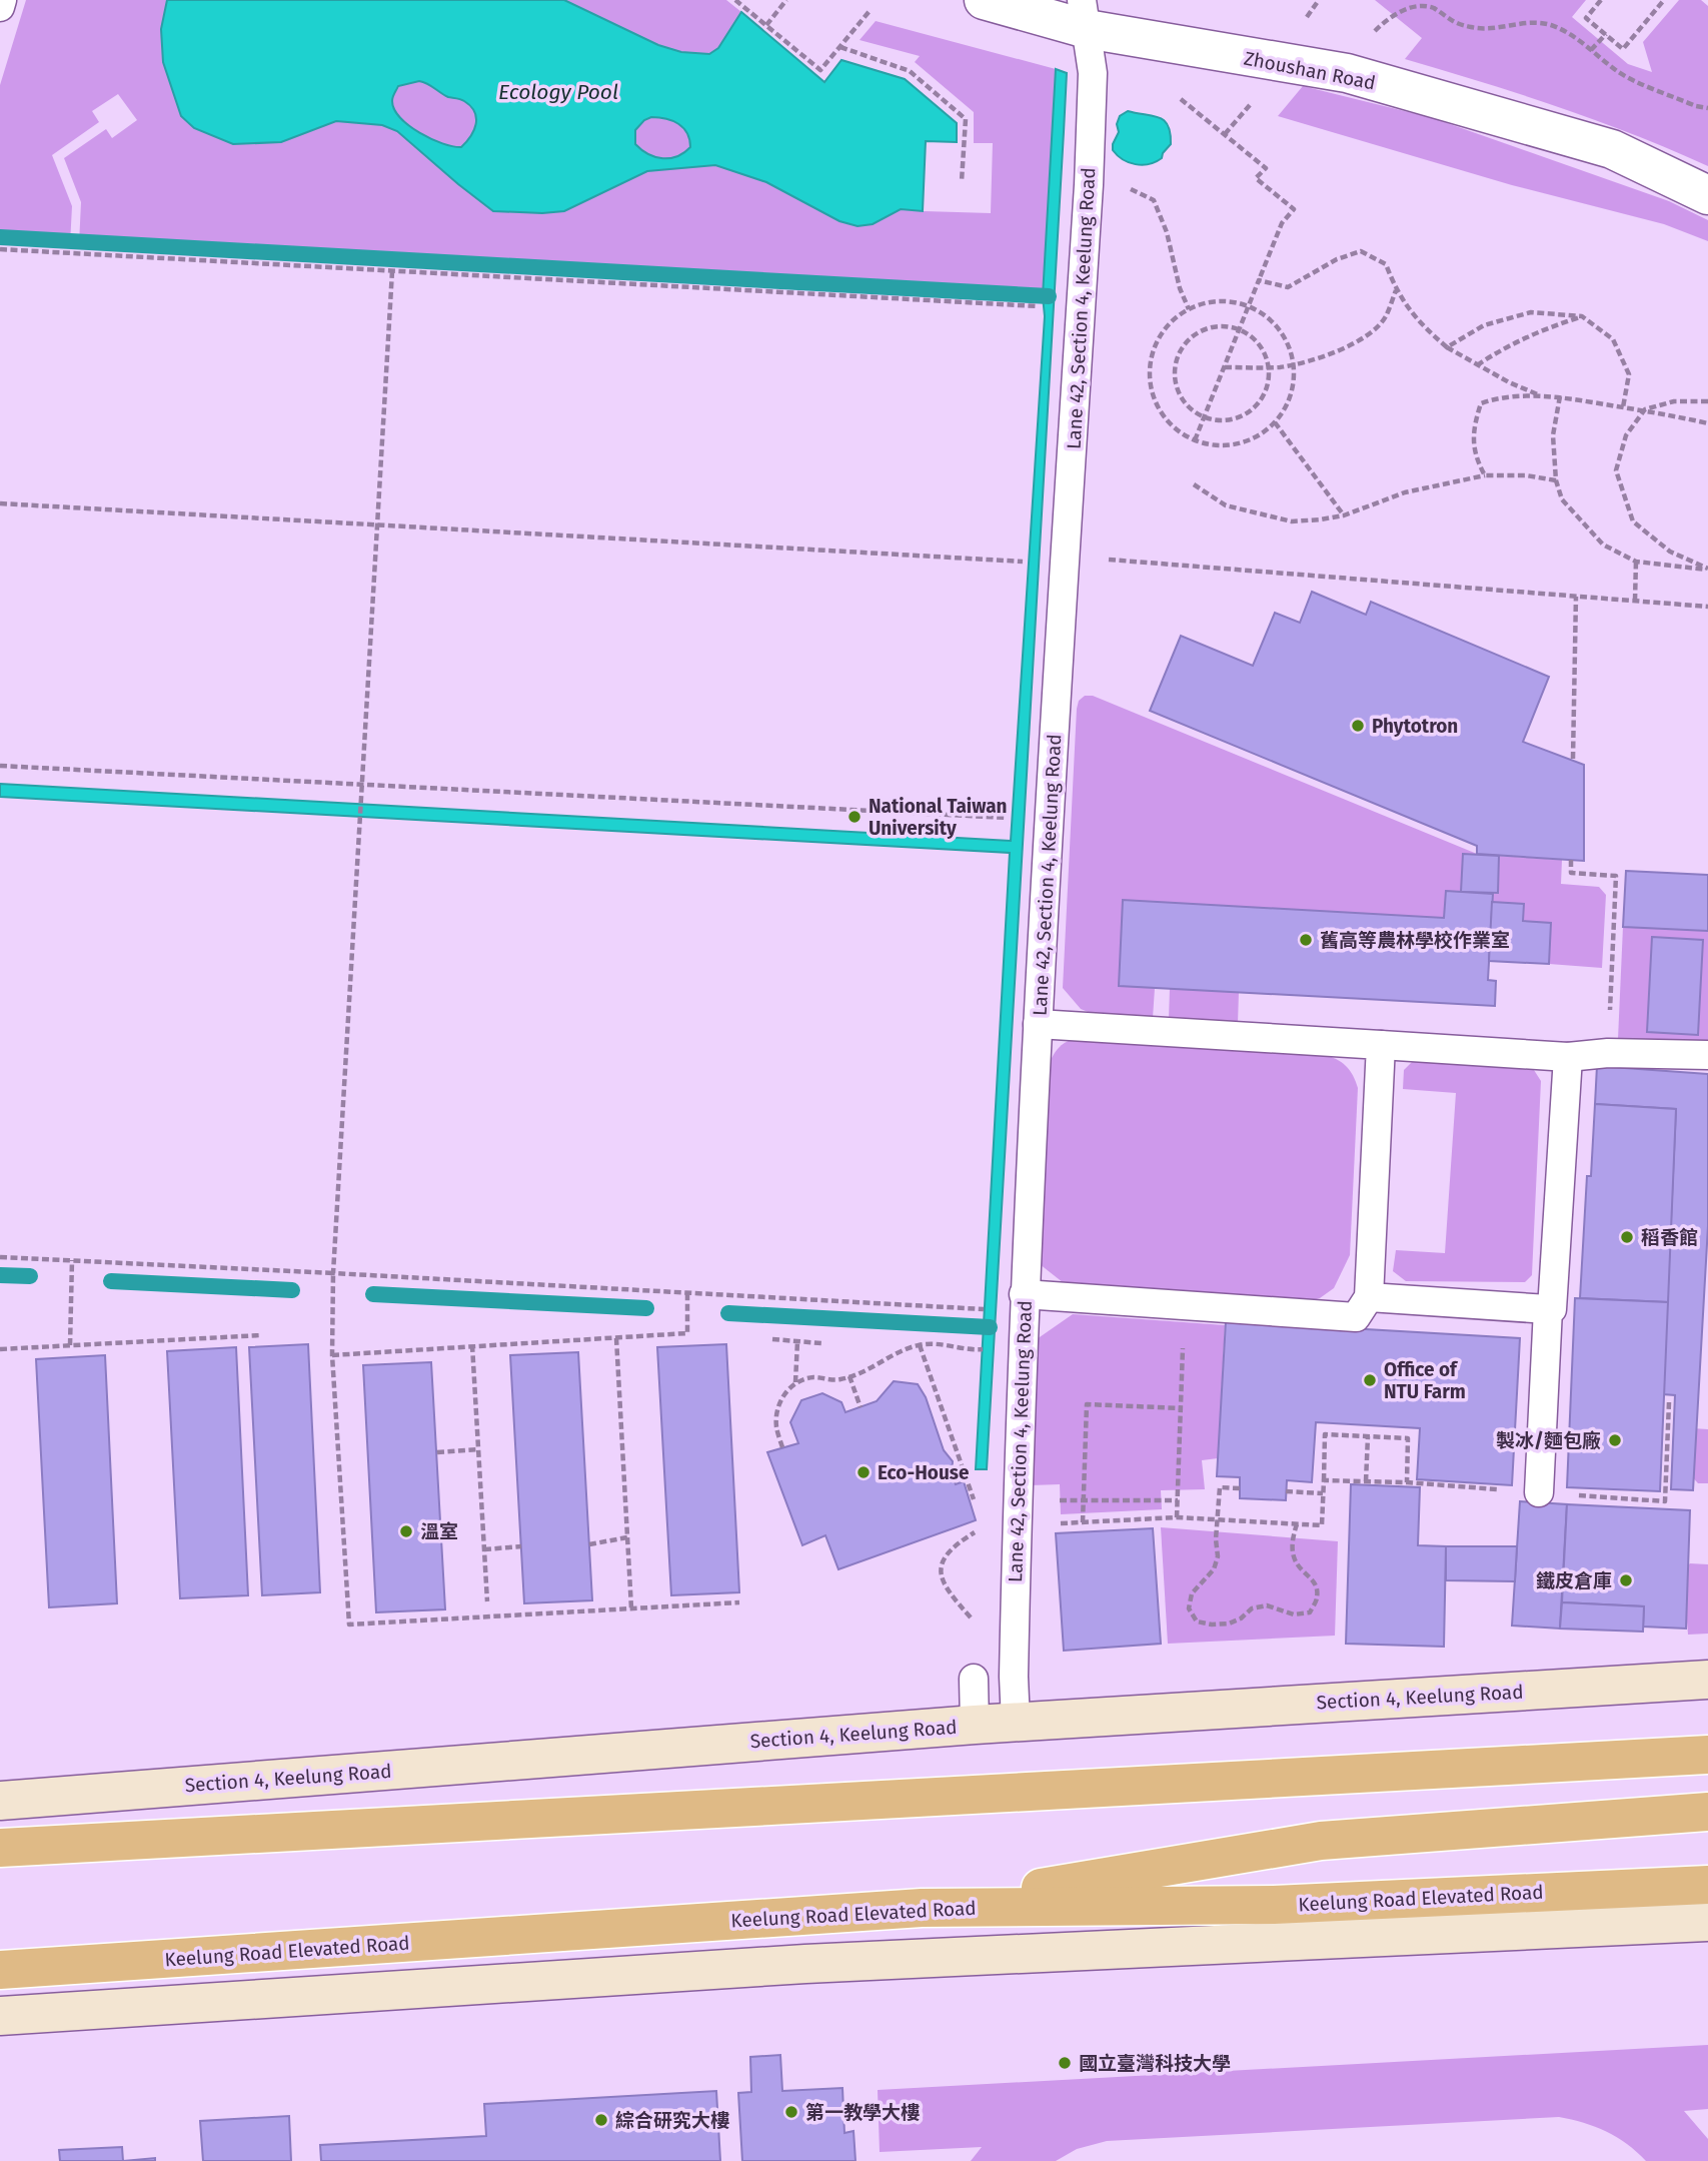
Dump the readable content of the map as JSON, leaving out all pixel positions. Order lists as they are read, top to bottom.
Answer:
{
  "streets": {
    "highway": ["Keelung Road Elevated Road"],
    "main road": ["Section 4, Keelung Road"],
    "street": ["Zhoushan Road"],
    "lane": ["Lane 42, Section 4, Keelung Road"]
  },
  "crossings": [
    ["Zhoushan Road", "Lane 42, Section 4, Keelung Road"],
    ["Lane 42, Section 4, Keelung Road", "Section 4, Keelung Road"]
  ],
  "water": ["Ecology Pool"],
  "places": [
    "Phytotron",
    "National Taiwan University",
    "舊高等農林學校作業室",
    "稻香館",
    "Office of NTU Farm",
    "製冰/麵包廠",
    "Eco-House",
    "溫室",
    "鐵皮倉庫",
    "國立臺灣科技大學",
    "第一教學大樓",
    "綜合研究大樓"
  ]
}
